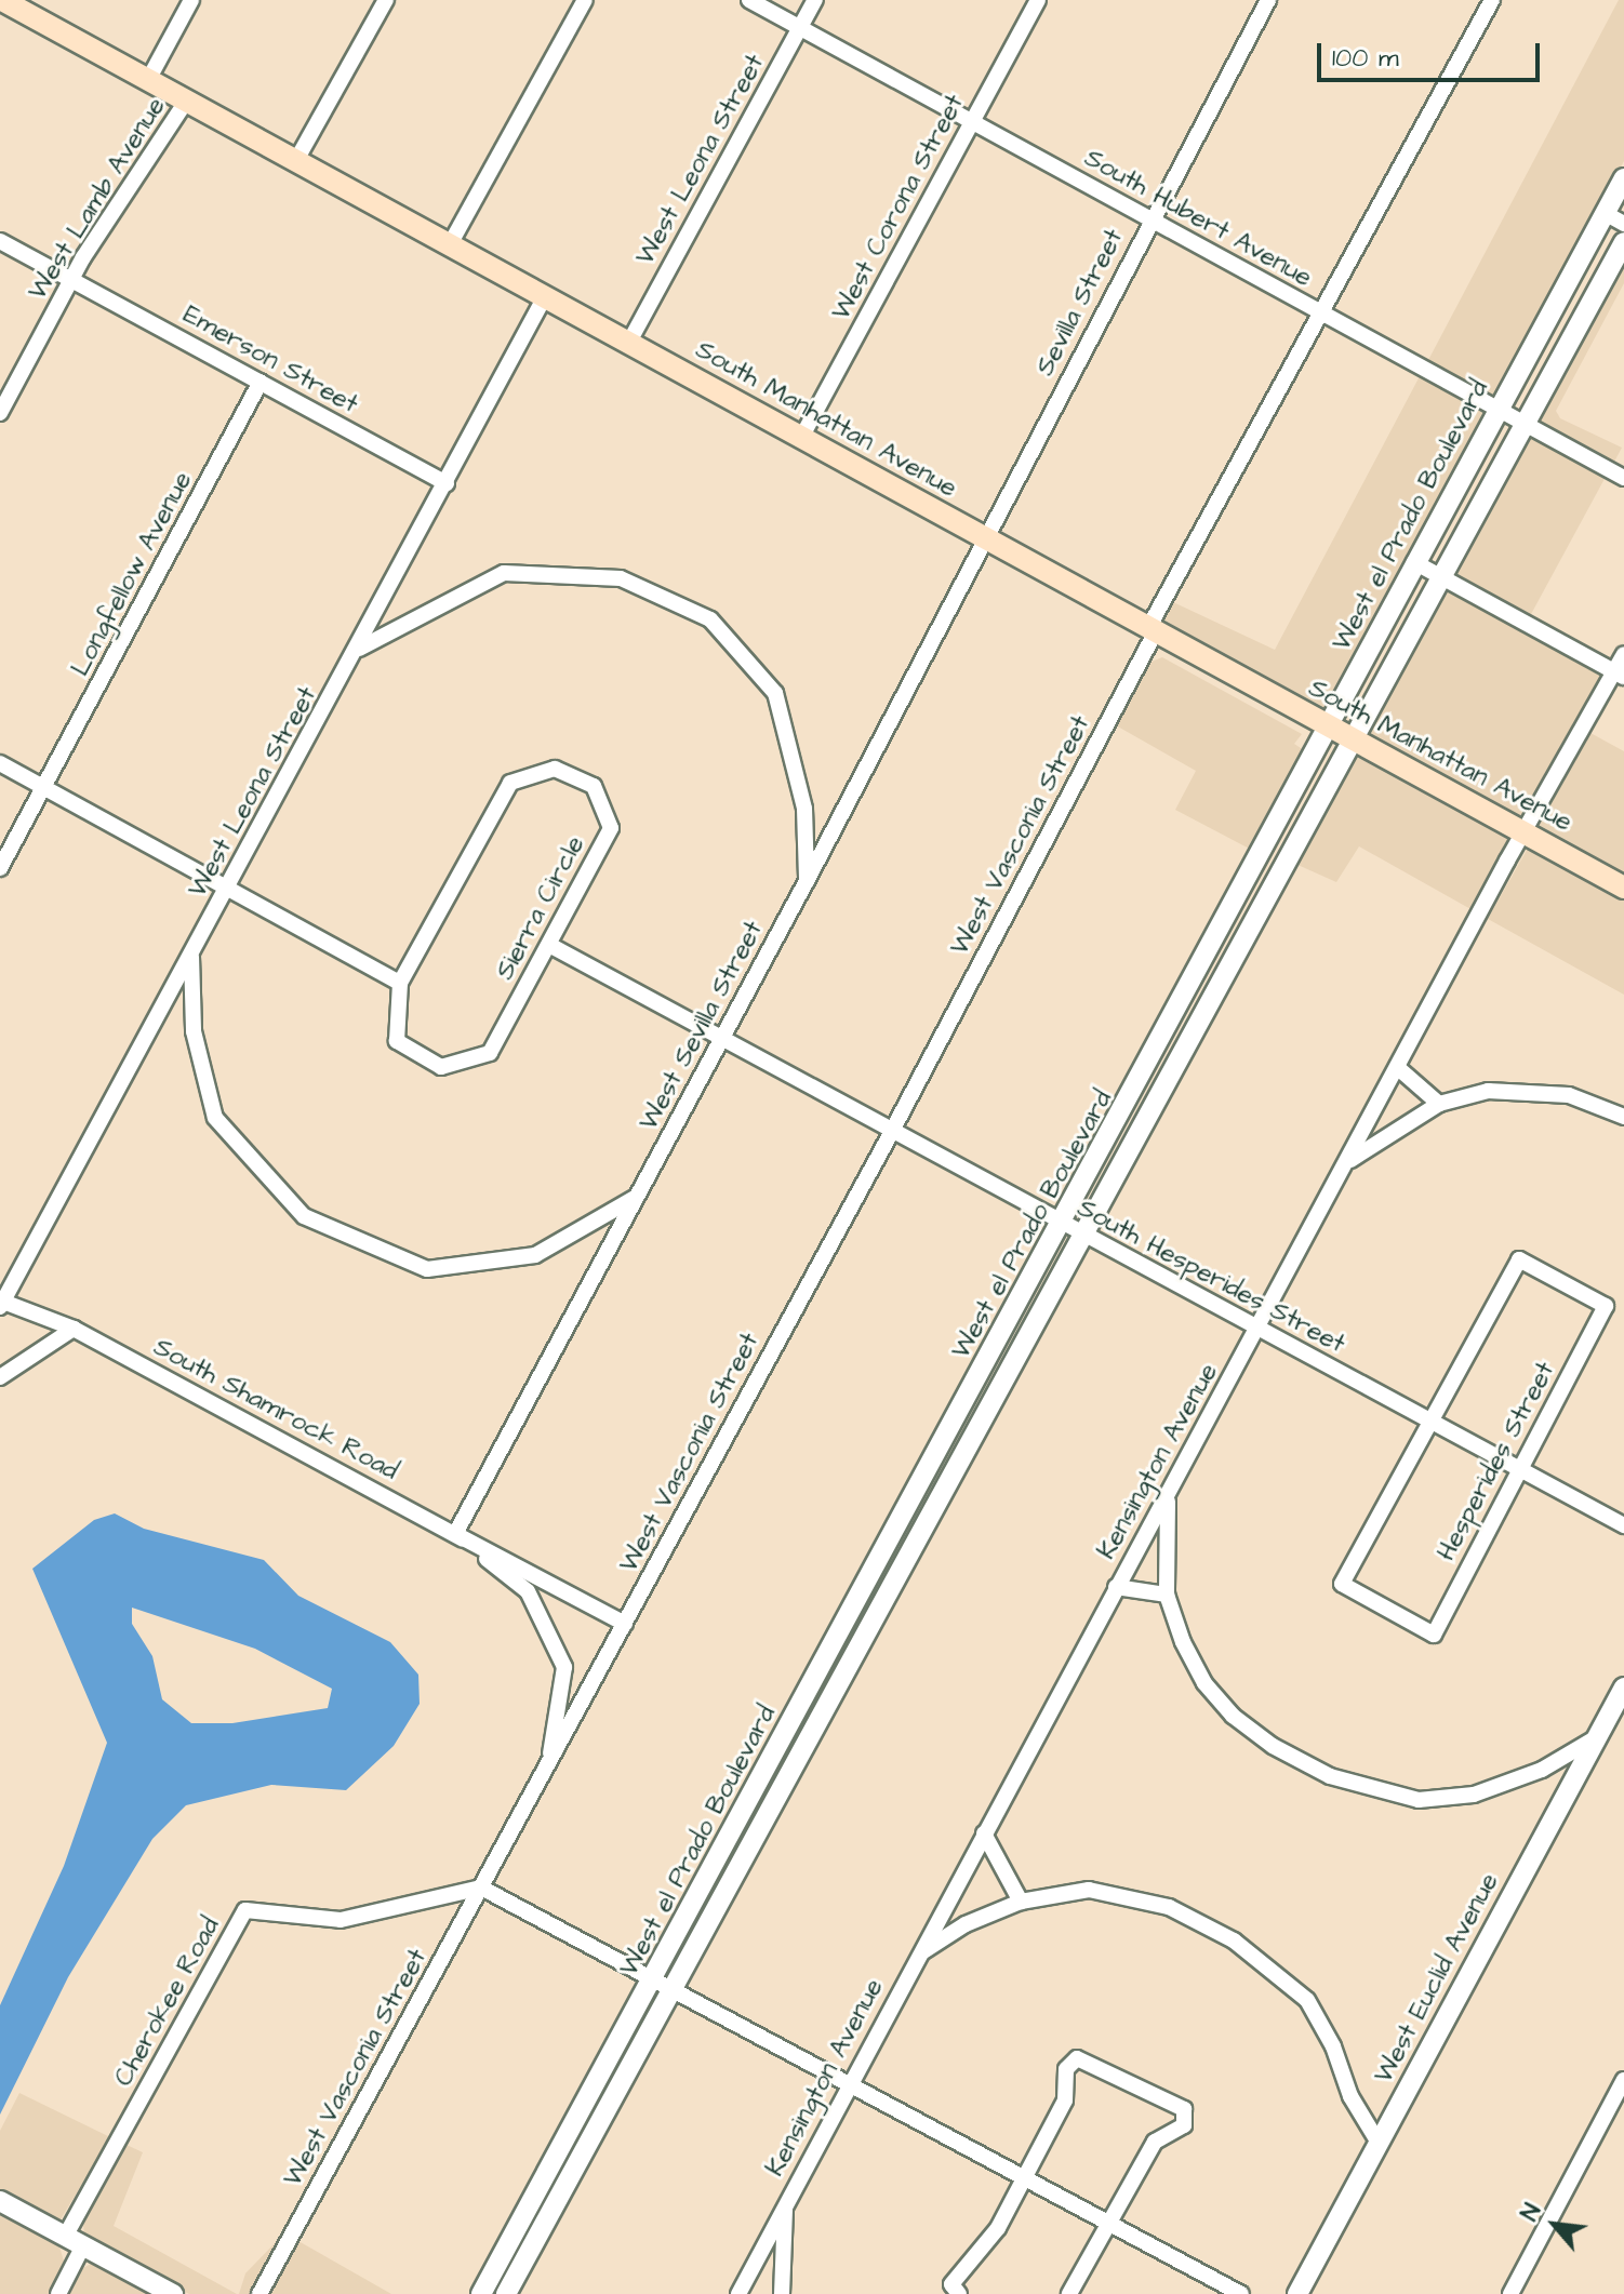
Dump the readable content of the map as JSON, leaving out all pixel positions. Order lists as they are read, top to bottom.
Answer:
{
  "streets": {
    "main road": ["South Manhattan Avenue"],
    "street": [
      "West Leona Street",
      "West Lamb Avenue",
      "West Corona Street",
      "South Hubert Avenue",
      "Sevilla Street",
      "Emerson Street",
      "West el Prado Boulevard",
      "Longfellow Avenue",
      "West Vasconia Street",
      "Sierra Circle",
      "West Sevilla Street",
      "South Hesperides Street",
      "South Shamrock Road",
      "Kensington Avenue",
      "Hesperides Street",
      "West Euclid Avenue",
      "Cherokee Road"
    ]
  },
  "crossings": [
    ["West Leona Street", "South Hubert Avenue"],
    ["West Leona Street", "Emerson Street"],
    ["West Leona Street", "South Manhattan Avenue"],
    ["West Leona Street", "South Shamrock Road"],
    ["West Lamb Avenue", "Emerson Street"],
    ["West Lamb Avenue", "South Manhattan Avenue"],
    ["West Corona Street", "South Hubert Avenue"],
    ["West Corona Street", "South Manhattan Avenue"],
    ["South Hubert Avenue", "Sevilla Street"],
    ["South Hubert Avenue", "West el Prado Boulevard"],
    ["South Hubert Avenue", "West Vasconia Street"],
    ["Sevilla Street", "South Manhattan Avenue"],
    ["Sevilla Street", "West Sevilla Street"],
    ["Emerson Street", "Longfellow Avenue"],
    ["South Manhattan Avenue", "West el Prado Boulevard"],
    ["South Manhattan Avenue", "West Vasconia Street"],
    ["South Manhattan Avenue", "West Sevilla Street"],
    ["South Manhattan Avenue", "Kensington Avenue"],
    ["West el Prado Boulevard", "South Hesperides Street"],
    ["West Vasconia Street", "South Hesperides Street"],
    ["West Vasconia Street", "South Shamrock Road"],
    ["West Vasconia Street", "Cherokee Road"],
    ["Sierra Circle", "South Hesperides Street"],
    ["West Sevilla Street", "South Hesperides Street"],
    ["West Sevilla Street", "South Shamrock Road"],
    ["South Hesperides Street", "Kensington Avenue"],
    ["South Hesperides Street", "Hesperides Street"]
  ],
  "scale_bar": "100 m",
  "north": "top left"
}
